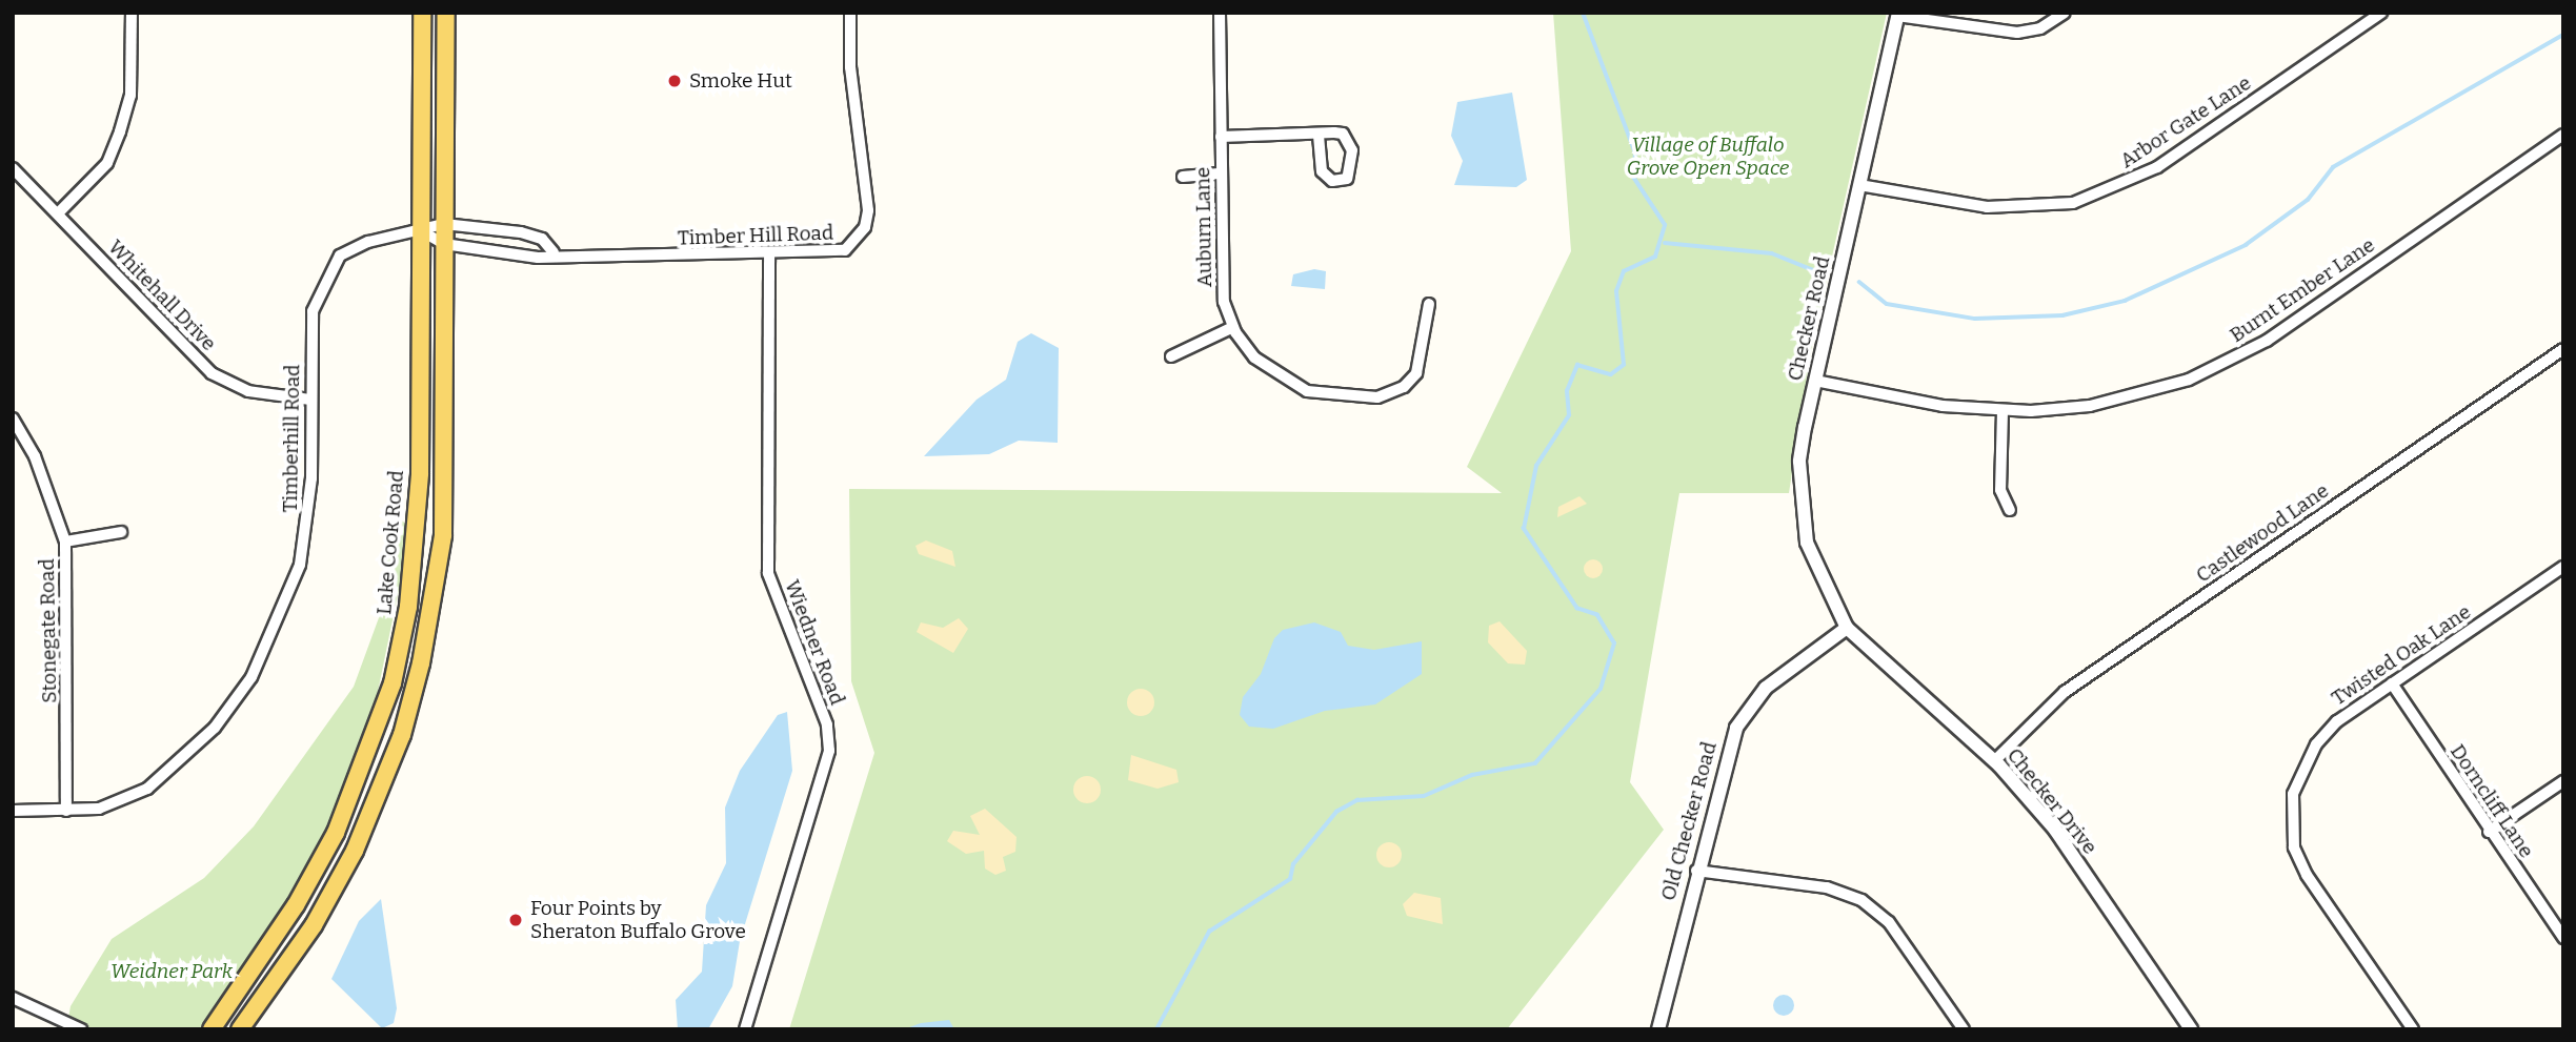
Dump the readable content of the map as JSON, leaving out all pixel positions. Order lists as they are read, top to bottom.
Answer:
{
  "streets": {
    "main road": ["Lake Cook Road"],
    "street": [
      "Arbor Gate Lane",
      "Auburn Lane",
      "Timber Hill Road",
      "Burnt Ember Lane",
      "Whitehall Drive",
      "Checker Road",
      "Timberhill Road",
      "Castlewood Lane",
      "Stonegate Road",
      "Wiedner Road",
      "Twisted Oak Lane",
      "Checker Drive",
      "Dorncliff Lane",
      "Old Checker Road"
    ]
  },
  "crossings": [
    ["Arbor Gate Lane", "Checker Road"],
    ["Timber Hill Road", "Timberhill Road"],
    ["Timber Hill Road", "Lake Cook Road"],
    ["Timber Hill Road", "Wiedner Road"],
    ["Burnt Ember Lane", "Checker Road"],
    ["Whitehall Drive", "Timberhill Road"],
    ["Checker Road", "Checker Drive"],
    ["Checker Road", "Old Checker Road"],
    ["Timberhill Road", "Lake Cook Road"],
    ["Timberhill Road", "Stonegate Road"],
    ["Castlewood Lane", "Checker Drive"],
    ["Twisted Oak Lane", "Dorncliff Lane"],
    ["Checker Drive", "Old Checker Road"]
  ],
  "parks": ["Village of Buffalo Grove Open Space", "Weidner Park"],
  "places": ["Smoke Hut", "Four Points by Sheraton Buffalo Grove"]
}
